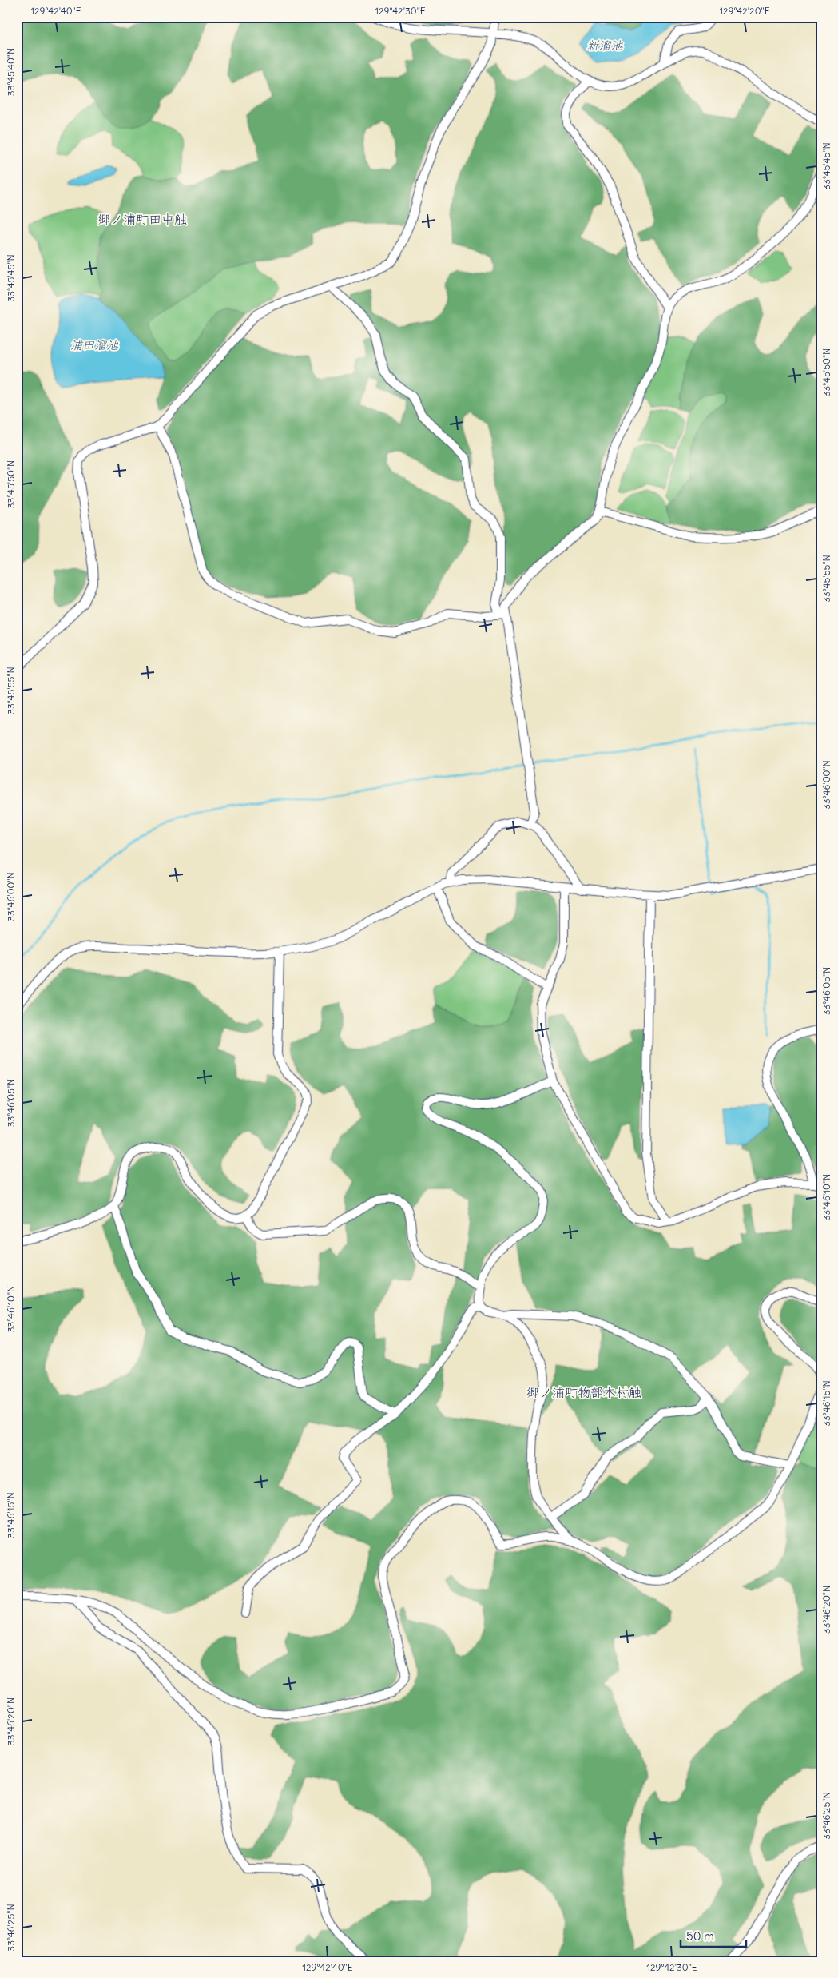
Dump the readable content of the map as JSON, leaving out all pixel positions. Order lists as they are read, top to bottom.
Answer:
{
  "districts": ["郷ノ浦町田中触", "郷ノ浦町物部本村触"],
  "water": ["新溜池", "浦田溜池"],
  "scale_bar": "50 m",
  "coordinates": [
    "129°42'40\"E",
    "129°42'30\"E",
    "129°42'20\"E",
    "33°45'40\"N",
    "33°45'45\"N",
    "33°45'50\"N",
    "33°45'55\"N",
    "33°46'00\"N",
    "33°46'05\"N",
    "33°46'10\"N",
    "33°46'15\"N",
    "33°46'20\"N",
    "33°46'25\"N"
  ]
}
